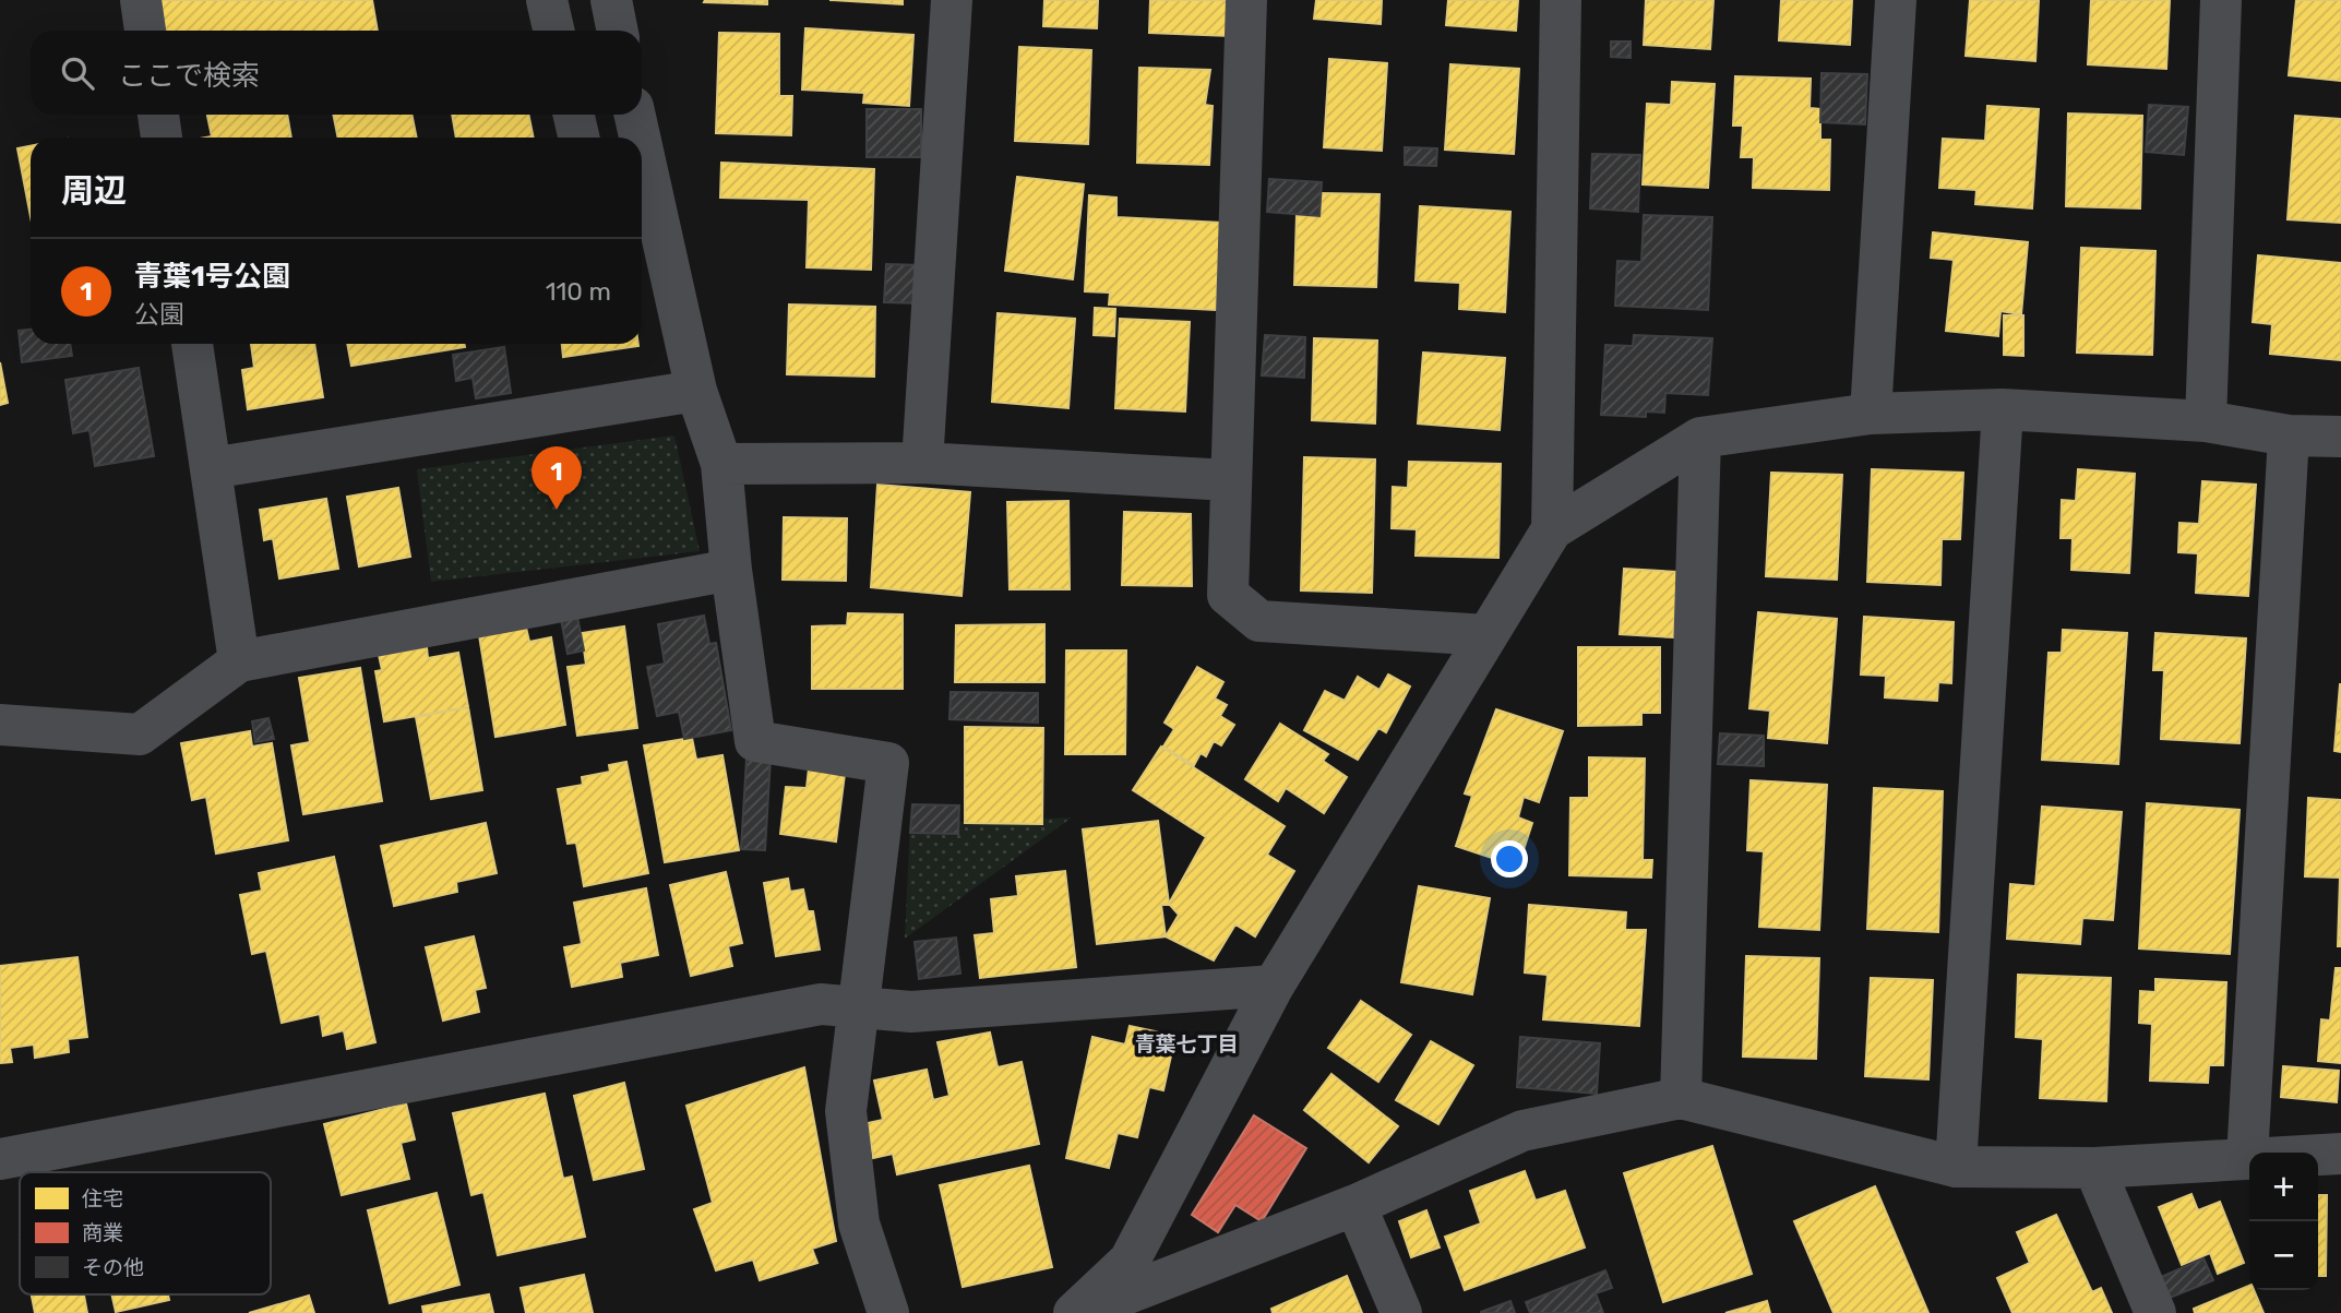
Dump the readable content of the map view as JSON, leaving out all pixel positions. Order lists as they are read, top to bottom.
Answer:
{
  "districts": ["青葉七丁目"],
  "legend": ["住宅", "商業", "その他"],
  "page": {
    "search": "ここで検索",
    "heading": "周辺",
    "list": [
      {
        "mark": "1",
        "name": "青葉1号公園",
        "note": "公園",
        "value": "110 m"
      }
    ],
    "pins": "1",
    "map_buttons": ["+", "−"]
  }
}
